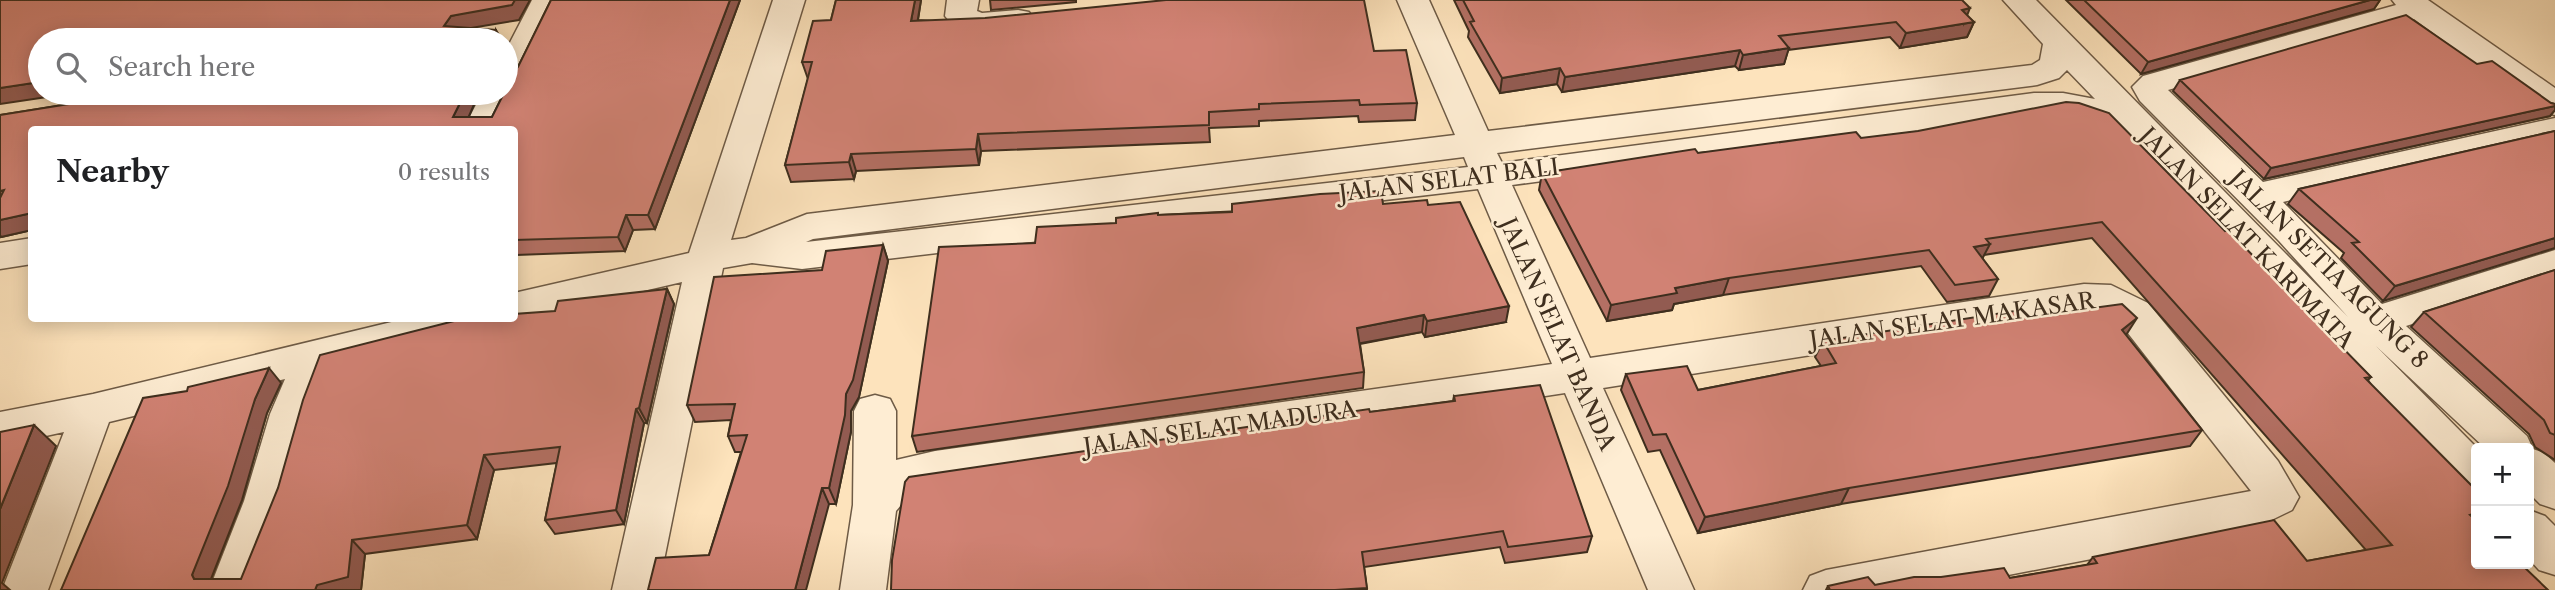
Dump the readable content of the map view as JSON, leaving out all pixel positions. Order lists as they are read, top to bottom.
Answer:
{
  "streets": {
    "street": [
      "JALAN SELAT BALI",
      "JALAN SELAT KARIMATA",
      "JALAN SETIA AGUNG 8",
      "JALAN SELAT MAKASAR",
      "JALAN SELAT BANDA",
      "JALAN SELAT MADURA"
    ]
  },
  "crossings": [
    ["JALAN SELAT BALI", "JALAN SELAT KARIMATA"],
    ["JALAN SELAT BALI", "JALAN SELAT BANDA"],
    ["JALAN SELAT MAKASAR", "JALAN SELAT BANDA"],
    ["JALAN SELAT MAKASAR", "JALAN SELAT MADURA"],
    ["JALAN SELAT BANDA", "JALAN SELAT MADURA"]
  ],
  "page": {
    "search": "Search here",
    "heading": ["Nearby", "0 results"],
    "map_buttons": ["+", "−"]
  }
}
